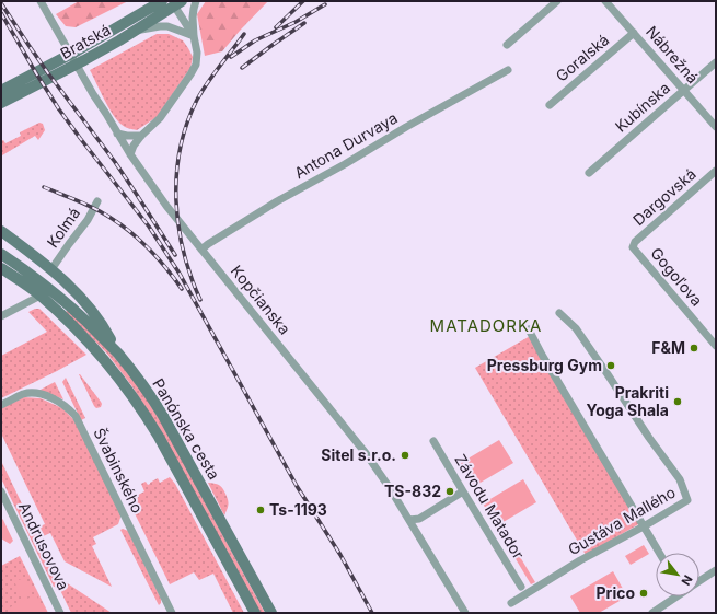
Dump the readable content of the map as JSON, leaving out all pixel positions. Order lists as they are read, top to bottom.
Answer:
{
  "streets": {
    "main road": ["Bratská", "Panónska cesta"],
    "street": [
      "Nábrežná",
      "Goralská",
      "Kubínska",
      "Antona Durvaya",
      "Dargovská",
      "Kolmá",
      "Gogoľova",
      "Kopčianska",
      "Švabinského",
      "Závodu Matador",
      "Gustáva Mallého",
      "Andrusovova"
    ]
  },
  "crossings": [
    ["Nábrežná", "Goralská"],
    ["Nábrežná", "Kubínska"],
    ["Antona Durvaya", "Kopčianska"],
    ["Dargovská", "Gogoľova"]
  ],
  "districts": ["MATADORKA"],
  "places": [
    "F&M",
    "Pressburg Gym",
    "Prakriti Yoga Shala",
    "Sitel s.r.o.",
    "TS-832",
    "Ts-1193",
    "Prico"
  ],
  "north": "bottom right"
}
